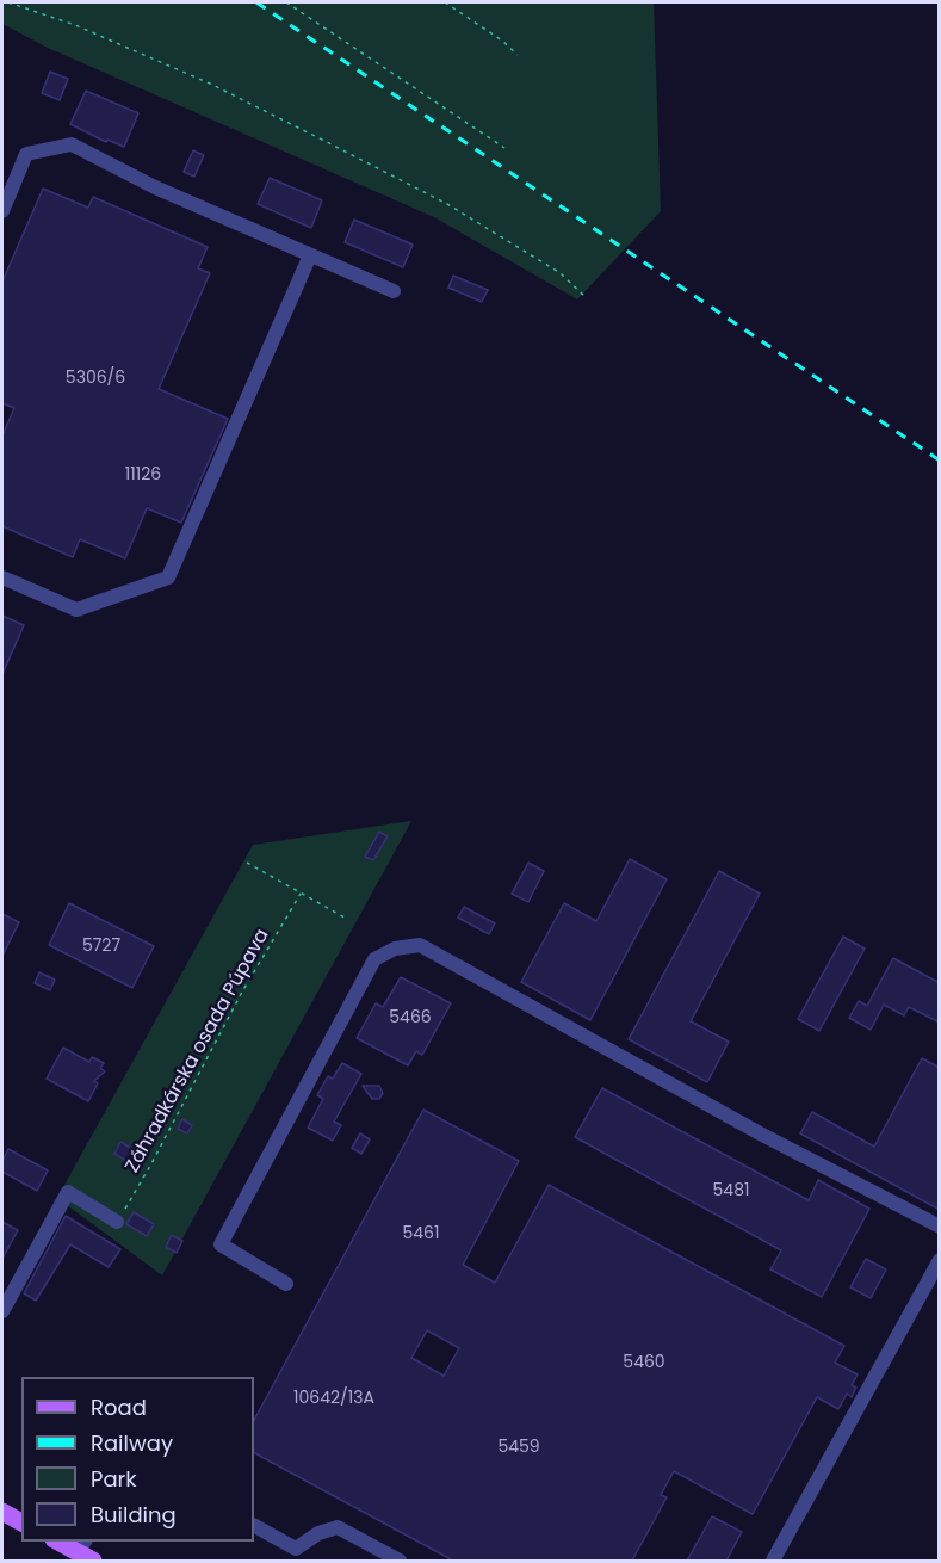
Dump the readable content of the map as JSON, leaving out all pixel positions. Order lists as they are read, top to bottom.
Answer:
{
  "streets": {
    "path": ["Záhradkárska osada Púpava"]
  },
  "house_numbers": [
    "5306/6",
    "11126",
    "5727",
    "5466",
    "5481",
    "5461",
    "5460",
    "10642/13A",
    "5459"
  ],
  "legend": [
    "Road",
    "Railway",
    "Park",
    "Building"
  ]
}
